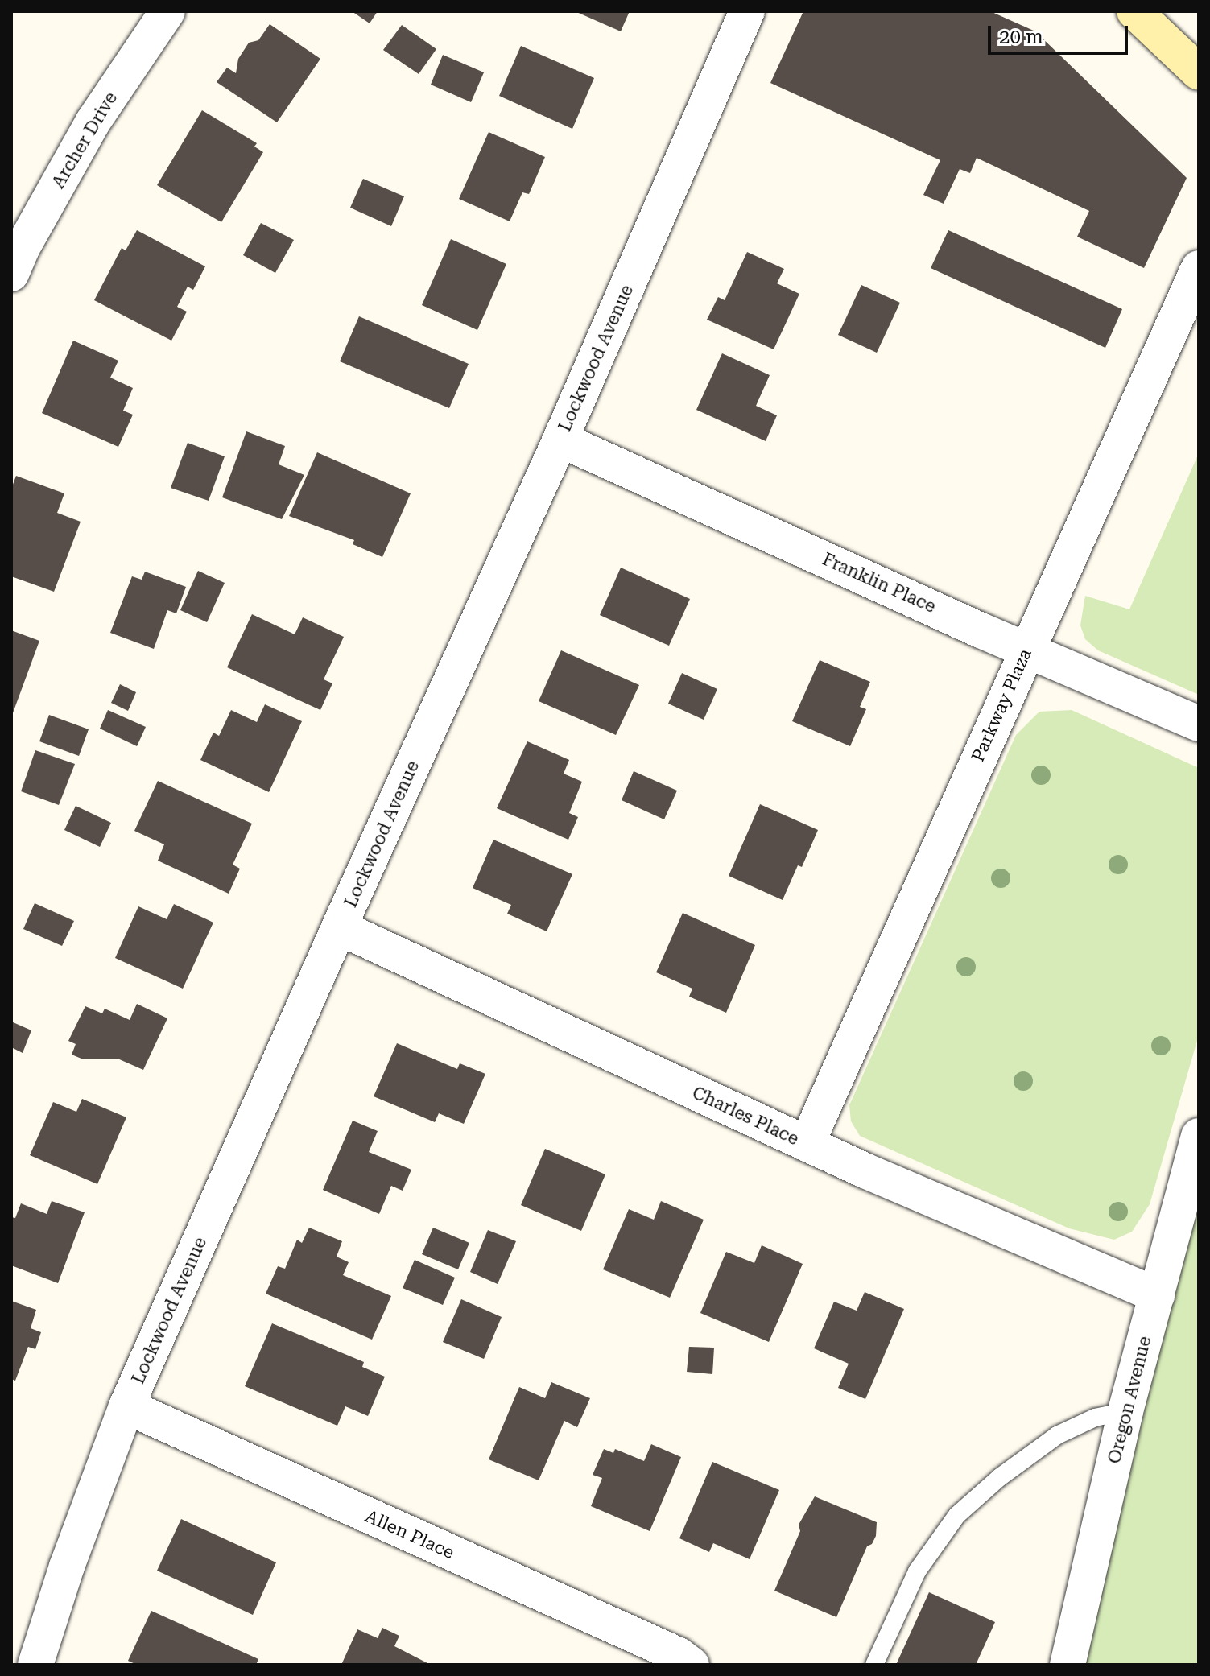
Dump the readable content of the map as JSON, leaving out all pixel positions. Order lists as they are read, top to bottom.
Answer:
{
  "streets": {
    "street": [
      "Archer Drive",
      "Lockwood Avenue",
      "Franklin Place",
      "Parkway Plaza",
      "Charles Place",
      "Oregon Avenue",
      "Allen Place"
    ]
  },
  "crossings": [
    ["Lockwood Avenue", "Franklin Place"],
    ["Lockwood Avenue", "Charles Place"],
    ["Lockwood Avenue", "Allen Place"],
    ["Franklin Place", "Parkway Plaza"],
    ["Parkway Plaza", "Charles Place"],
    ["Charles Place", "Oregon Avenue"]
  ],
  "scale_bar": "20 m"
}
